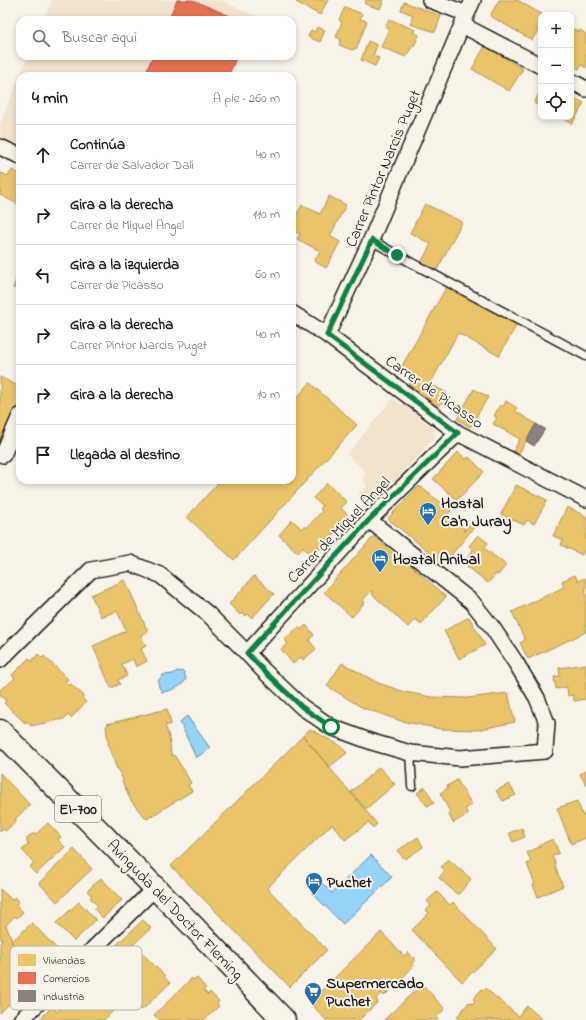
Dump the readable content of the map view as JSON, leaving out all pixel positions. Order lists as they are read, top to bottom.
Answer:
{
  "streets": {
    "main road": ["EI-700", "Avinguda del Doctor Fleming"],
    "street": ["Carrer Pintor Narcis Puget", "Carrer de Picasso", "Carrer de Miquel Angel"]
  },
  "crossings": [
    ["Carrer Pintor Narcis Puget", "Carrer de Picasso"],
    ["Carrer de Picasso", "Carrer de Miquel Angel"]
  ],
  "places": {
    "hotel": ["Hostal Ca'n Juray", "Hostal Anibal", "Puchet"],
    "supermarket": ["Supermercado Puchet"]
  },
  "legend": ["Viviendas", "Comercios", "Industria"],
  "page": {
    "map_buttons": ["+", "−"],
    "search": "Buscar aquí",
    "heading": ["4 min", "A pie · 260 m"],
    "list": [
      ["Continúa", "Carrer de Salvador Dalí", "40 m"],
      ["Gira a la derecha", "Carrer de Miquel Angel", "110 m"],
      ["Gira a la izquierda", "Carrer de Picasso", "60 m"],
      ["Gira a la derecha", "Carrer Pintor Narcis Puget", "40 m"],
      ["Gira a la derecha", "10 m"],
      "Llegada al destino"
    ]
  }
}
